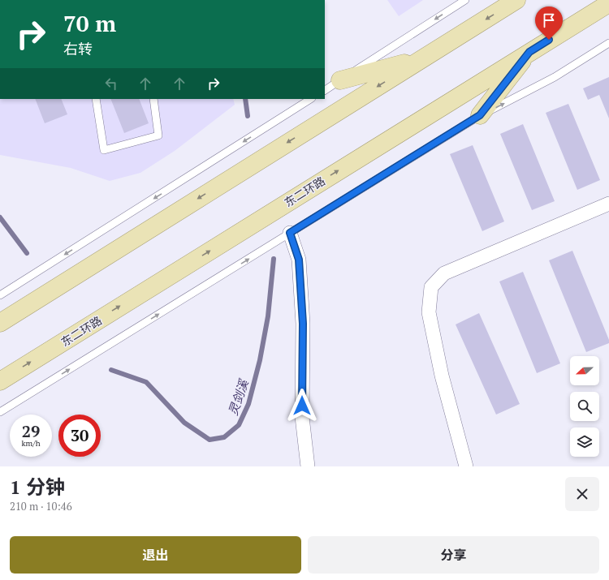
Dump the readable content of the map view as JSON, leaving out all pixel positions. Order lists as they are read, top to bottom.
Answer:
{
  "streets": {
    "main road": ["东二环路"]
  },
  "water": ["灵剑溪"],
  "north": "left",
  "page": {
    "turn": ["70 m", "右转"],
    "speed": "29 km/h",
    "limit": "30",
    "heading": ["1 分钟", "210 m · 10:46"],
    "buttons": ["退出", "分享"]
  }
}
